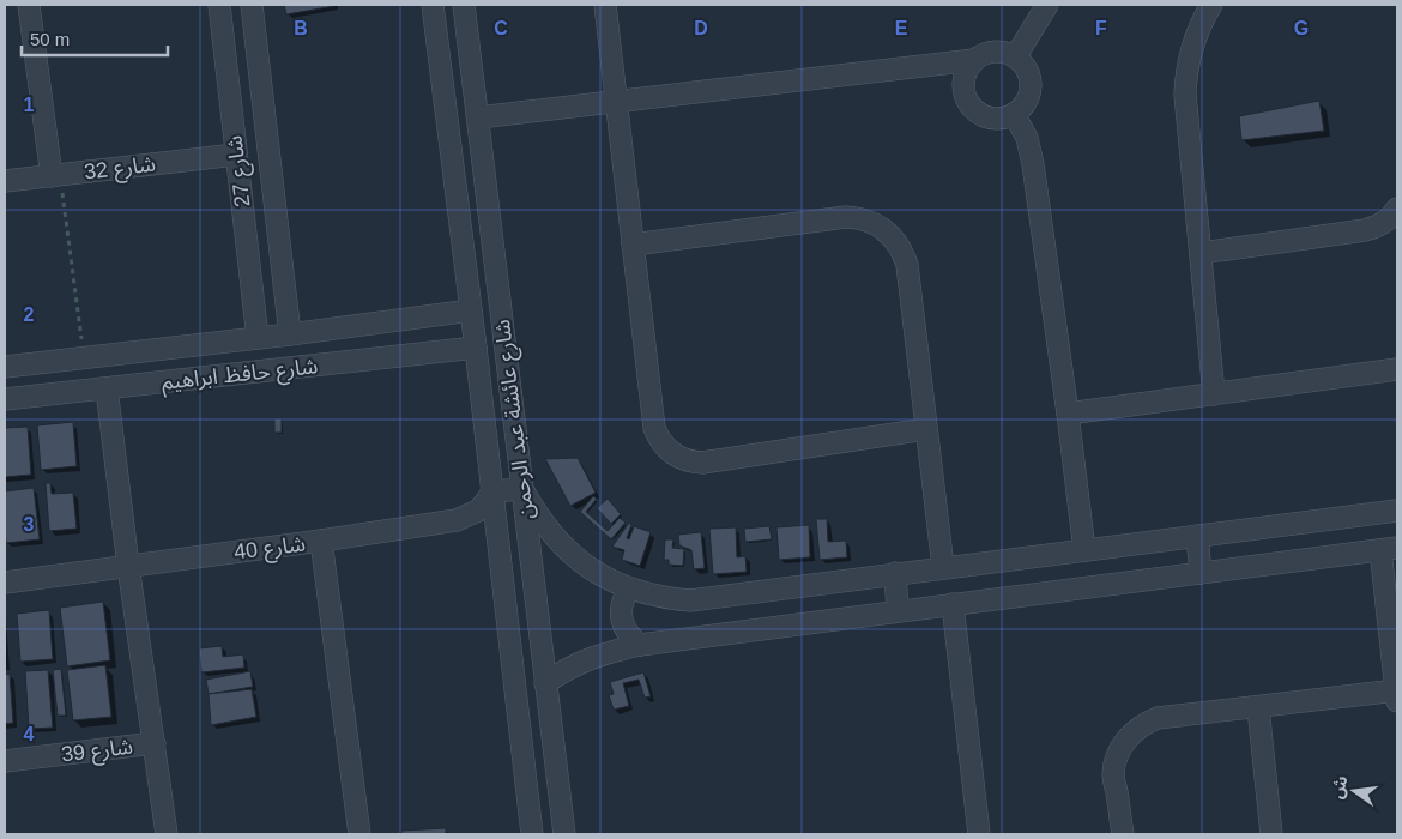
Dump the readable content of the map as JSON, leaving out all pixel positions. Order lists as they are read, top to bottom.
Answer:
{
  "streets": {
    "street": [
      "شارع 32",
      "شارع 27",
      "شارع حافظ ابراهيم",
      "شارع عائشة عبد الرحمن",
      "شارع 40",
      "شارع 39"
    ]
  },
  "crossings": [
    ["شارع 32", "شارع 27"],
    ["شارع 27", "شارع حافظ ابراهيم"],
    ["شارع حافظ ابراهيم", "شارع عائشة عبد الرحمن"],
    ["شارع عائشة عبد الرحمن", "شارع 40"]
  ],
  "scale_bar": "50 m",
  "north": "left",
  "grid": {
    "columns": [
      "B",
      "C",
      "D",
      "E",
      "F",
      "G"
    ],
    "rows": [
      "1",
      "2",
      "3",
      "4"
    ]
  }
}
